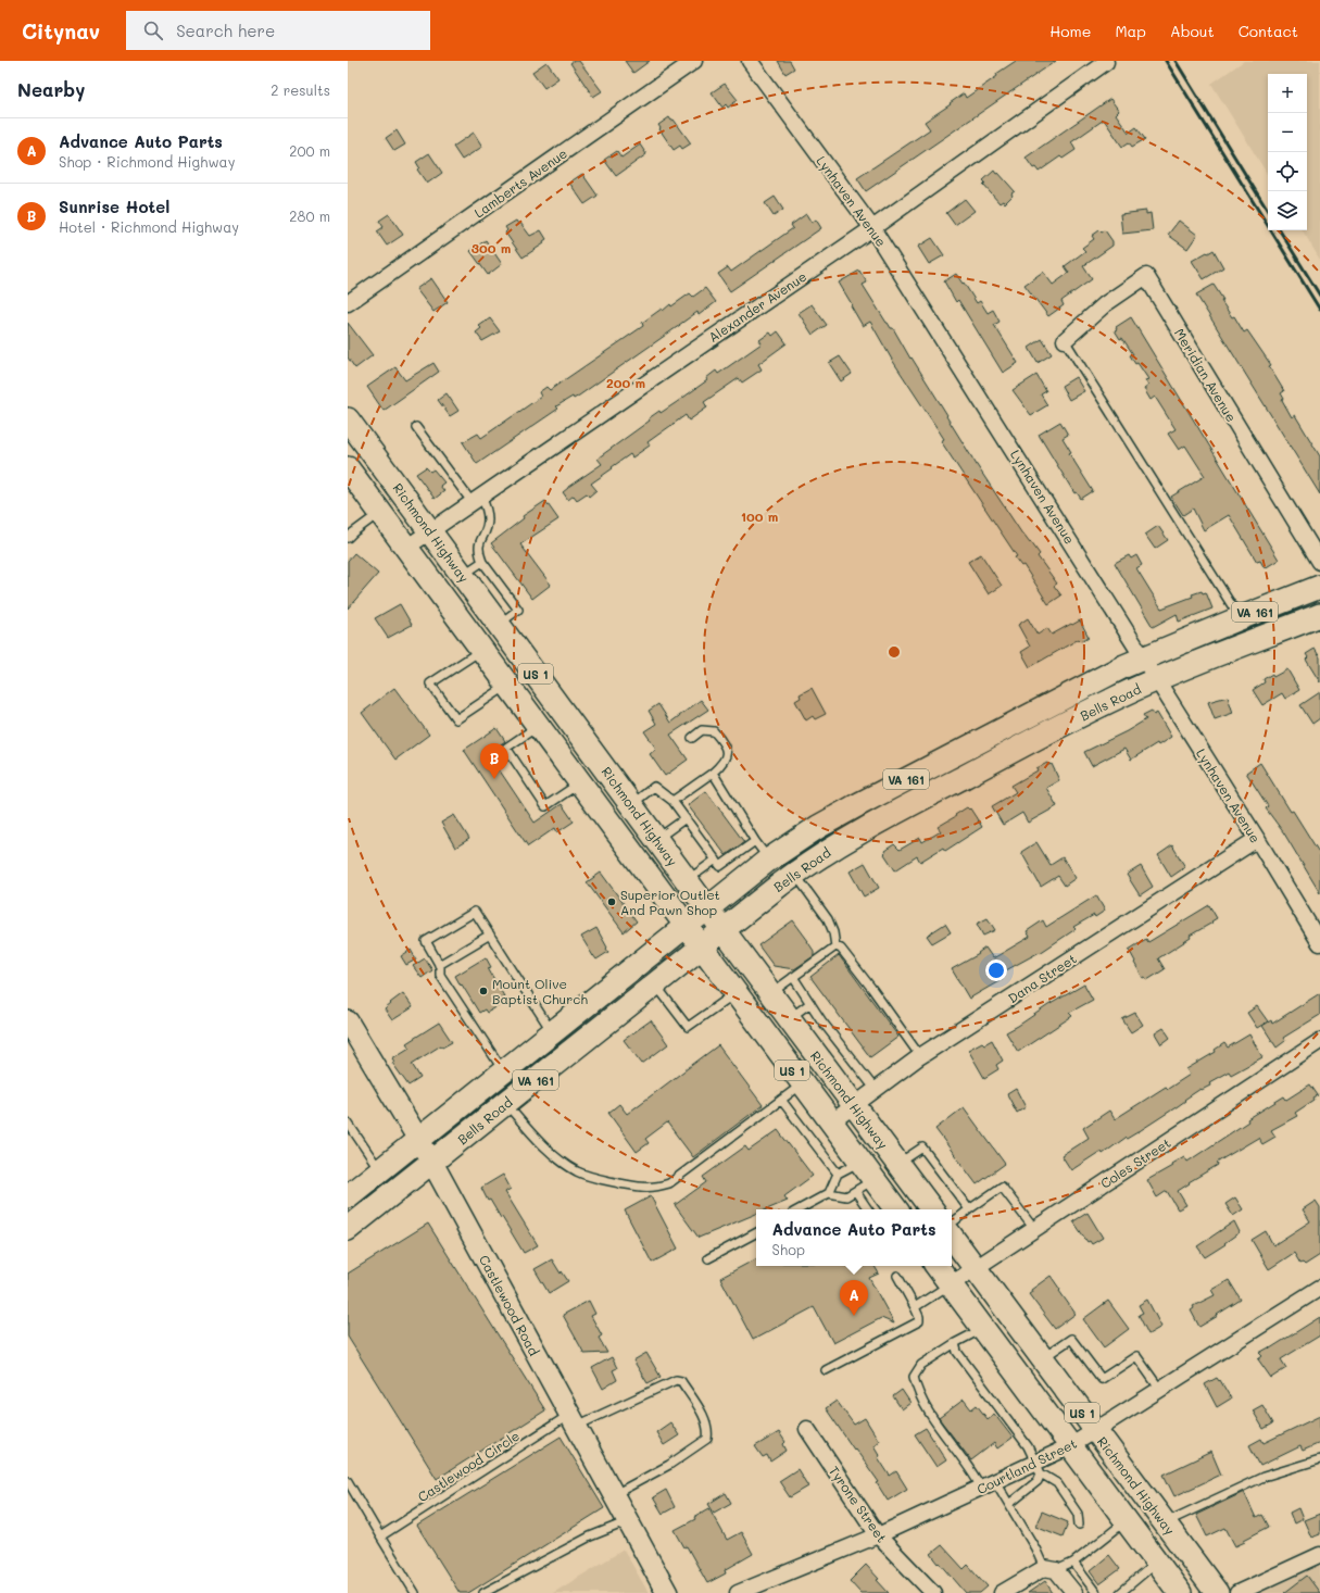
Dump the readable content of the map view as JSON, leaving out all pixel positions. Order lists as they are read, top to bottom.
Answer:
{
  "streets": {
    "main road": [
      "Richmond Highway",
      "VA 161",
      "US 1",
      "Bells Road"
    ],
    "street": [
      "Lamberts Avenue",
      "Lynhaven Avenue",
      "Alexander Avenue",
      "Meridian Avenue",
      "Dana Street",
      "Coles Street",
      "Castlewood Road",
      "Courtland Street",
      "Tyrone Street"
    ],
    "lane": ["Castlewood Circle"]
  },
  "crossings": [
    ["Lynhaven Avenue", "Alexander Avenue"],
    ["Lynhaven Avenue", "Bells Road"],
    ["Lynhaven Avenue", "Dana Street"],
    ["Alexander Avenue", "Richmond Highway"],
    ["Alexander Avenue", "US 1"],
    ["Richmond Highway", "Bells Road"],
    ["Richmond Highway", "Dana Street"],
    ["Richmond Highway", "Coles Street"],
    ["Richmond Highway", "Courtland Street"],
    ["US 1", "Bells Road"],
    ["US 1", "Dana Street"],
    ["US 1", "Coles Street"],
    ["US 1", "Courtland Street"],
    ["Bells Road", "Castlewood Road"],
    ["Castlewood Road", "Castlewood Circle"],
    ["Courtland Street", "Tyrone Street"]
  ],
  "places": ["Superior Outlet And Pawn Shop", "Mount Olive Baptist Church"],
  "page": {
    "header": "Citynav",
    "search": "Search here",
    "nav": [
      "Home",
      "Map",
      "About",
      "Contact"
    ],
    "heading": ["Nearby", "2 results"],
    "map_buttons": ["+", "−"],
    "list": [
      {
        "mark": "A",
        "name": "Advance Auto Parts",
        "note": "Shop · Richmond Highway",
        "value": "200 m"
      },
      {
        "mark": "B",
        "name": "Sunrise Hotel",
        "note": "Hotel · Richmond Highway",
        "value": "280 m"
      }
    ],
    "pins": ["B", "A"],
    "popup": ["Advance Auto Parts", "Shop"]
  },
  "rings": ["300 m", "200 m", "100 m"]
}
